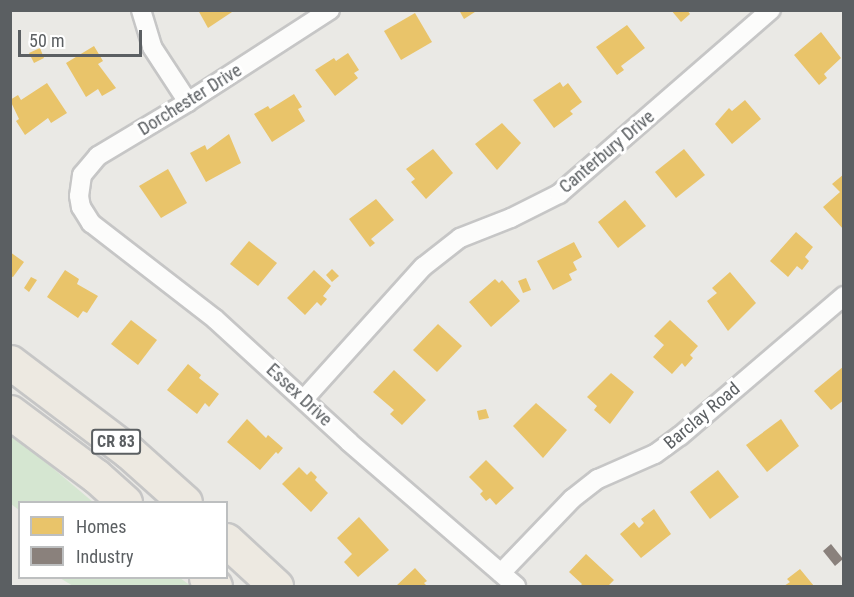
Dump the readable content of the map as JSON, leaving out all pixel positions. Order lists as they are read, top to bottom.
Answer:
{
  "streets": {
    "highway": ["CR 83"],
    "street": [
      "Dorchester Drive",
      "Canterbury Drive",
      "Essex Drive",
      "Barclay Road"
    ]
  },
  "crossings": [
    ["Dorchester Drive", "Essex Drive"],
    ["Canterbury Drive", "Essex Drive"],
    ["Essex Drive", "Barclay Road"]
  ],
  "legend": ["Homes", "Industry"],
  "scale_bar": "50 m"
}
